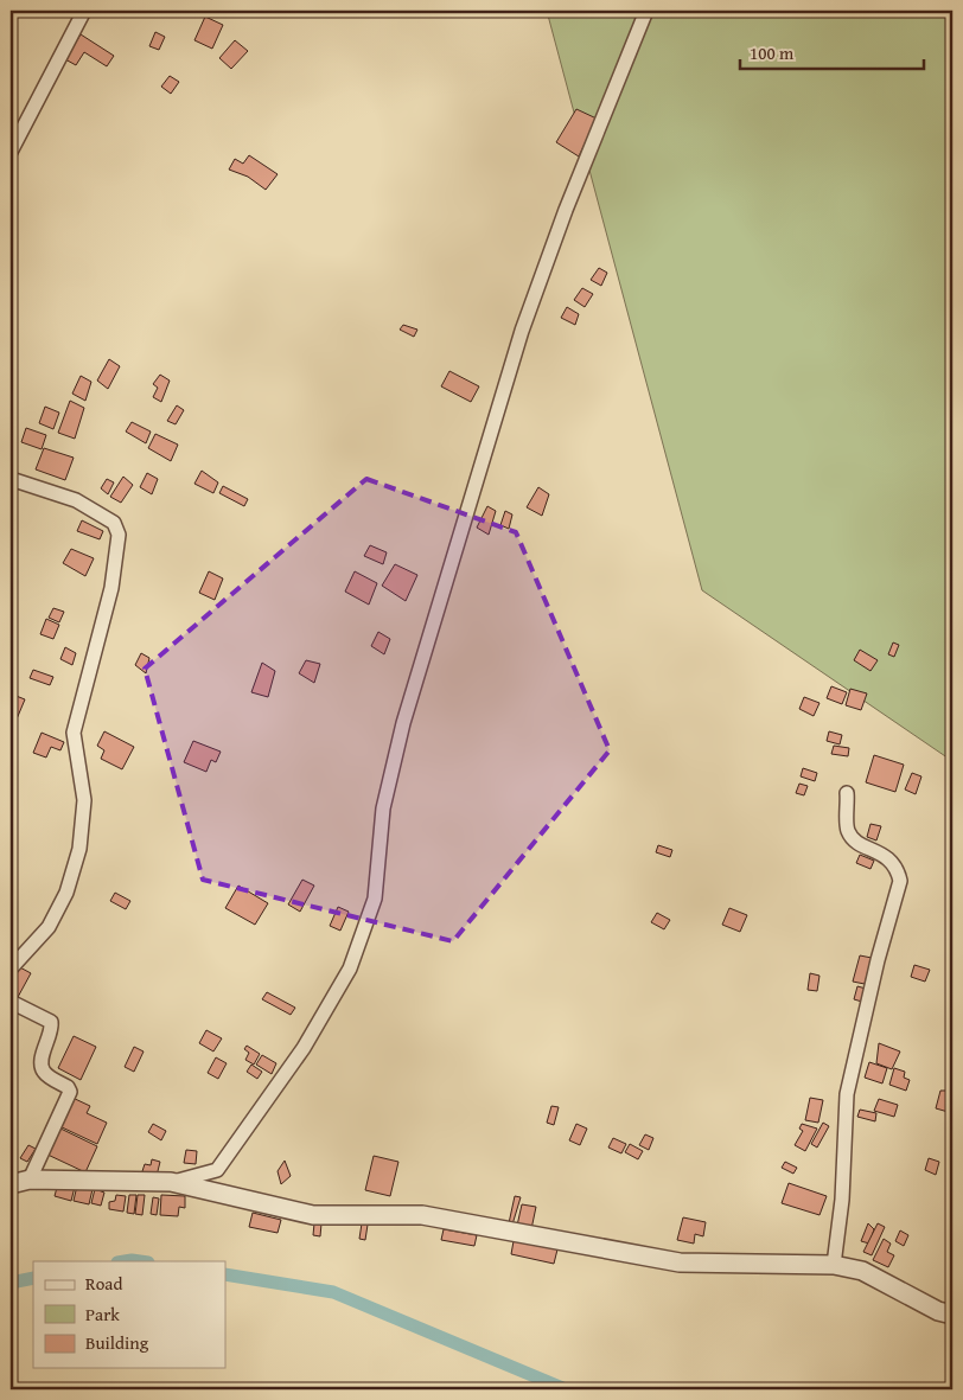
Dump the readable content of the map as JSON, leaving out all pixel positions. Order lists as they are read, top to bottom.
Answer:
{
  "legend": ["Road", "Park", "Building"],
  "scale_bar": "100 m"
}
